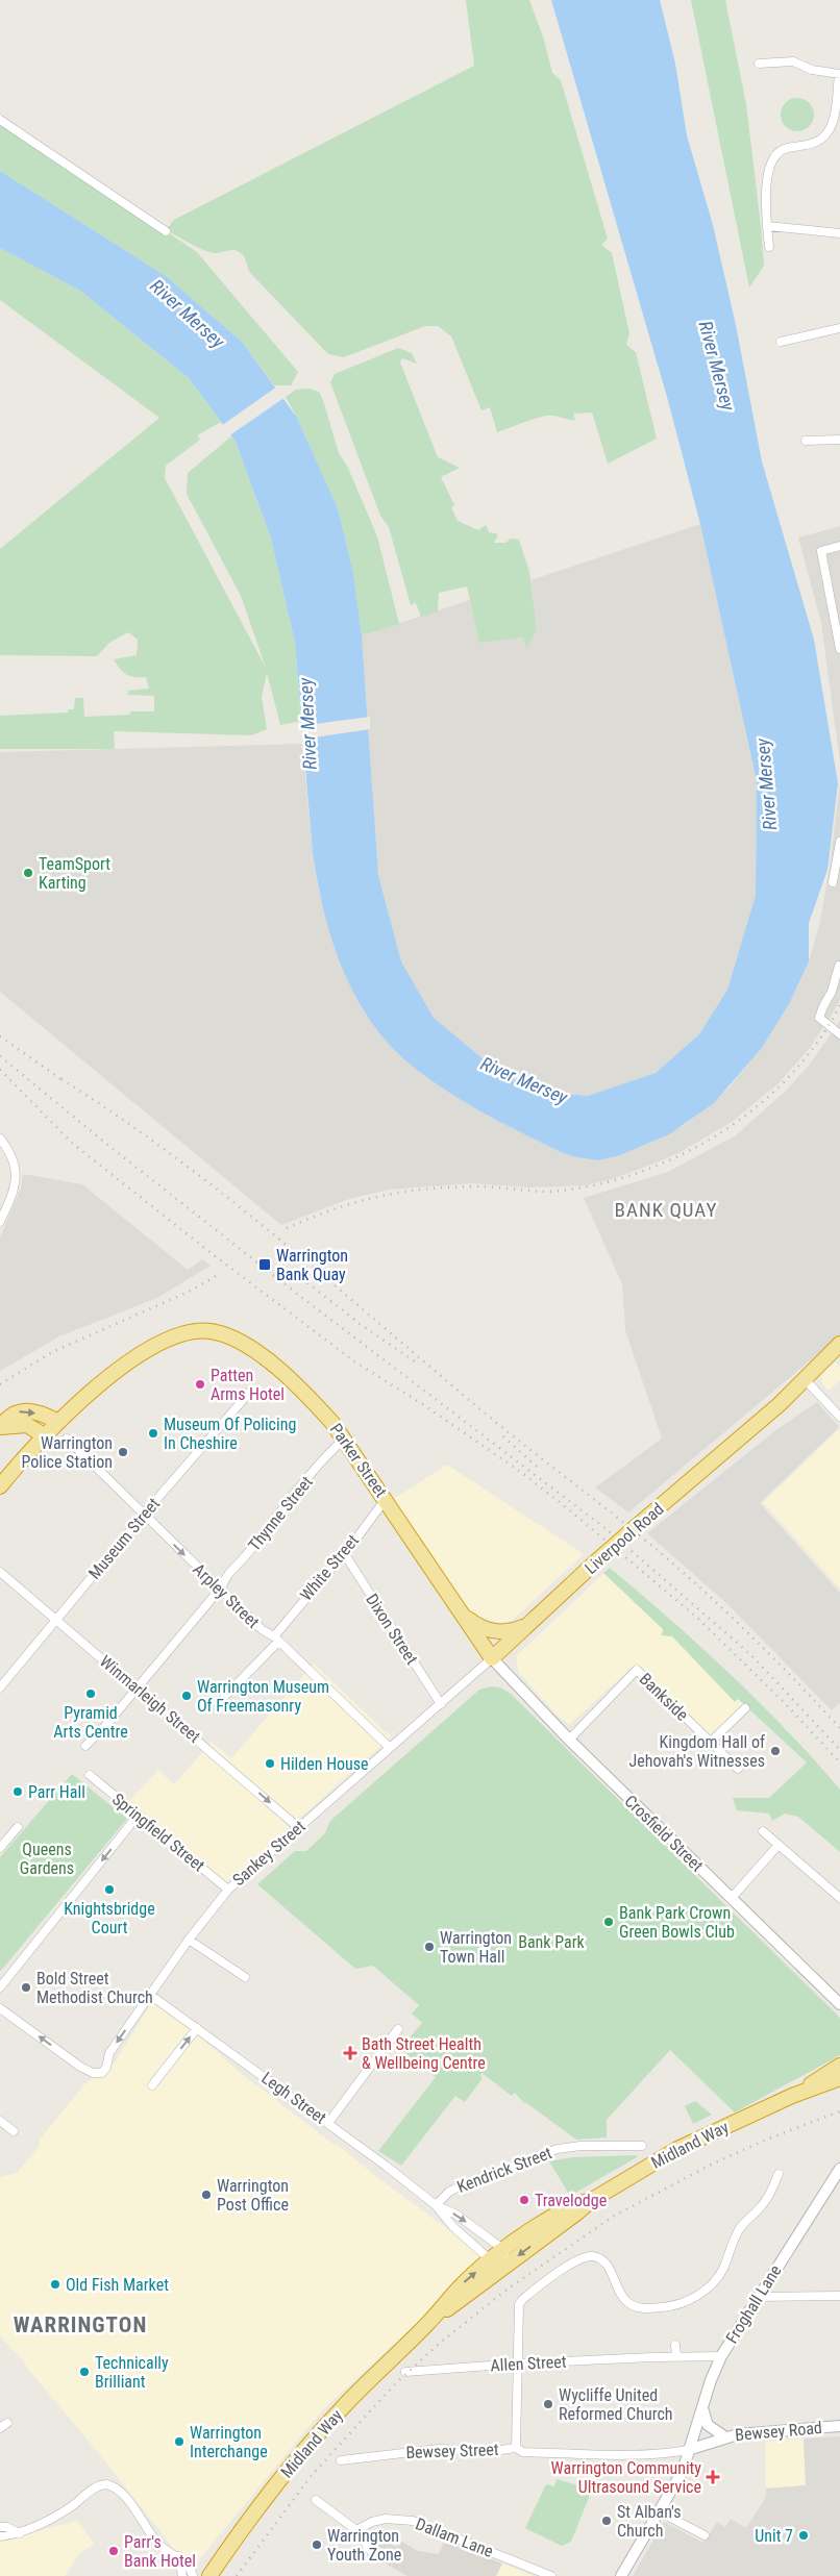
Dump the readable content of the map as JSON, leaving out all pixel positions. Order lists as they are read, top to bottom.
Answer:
{
  "streets": {
    "highway": ["Parker Street", "Liverpool Road", "Midland Way"],
    "street": [
      "Thynne Street",
      "Museum Street",
      "White Street",
      "Arpley Street",
      "Dixon Street",
      "Bankside",
      "Winmarleigh Street",
      "Springfield Street",
      "Crosfield Street",
      "Sankey Street",
      "Legh Street",
      "Kendrick Street",
      "Froghall Lane",
      "Allen Street",
      "Bewsey Road",
      "Bewsey Street",
      "Dallam Lane"
    ]
  },
  "crossings": [
    ["Parker Street", "Thynne Street"],
    ["Parker Street", "Liverpool Road"],
    ["Parker Street", "White Street"],
    ["Parker Street", "Crosfield Street"],
    ["Parker Street", "Sankey Street"],
    ["Thynne Street", "Arpley Street"],
    ["Thynne Street", "Winmarleigh Street"],
    ["Museum Street", "Arpley Street"],
    ["Museum Street", "Winmarleigh Street"],
    ["Liverpool Road", "Crosfield Street"],
    ["Liverpool Road", "Sankey Street"],
    ["White Street", "Arpley Street"],
    ["White Street", "Dixon Street"],
    ["Arpley Street", "Sankey Street"],
    ["Dixon Street", "Sankey Street"],
    ["Bankside", "Crosfield Street"],
    ["Winmarleigh Street", "Sankey Street"],
    ["Springfield Street", "Sankey Street"],
    ["Crosfield Street", "Sankey Street"],
    ["Sankey Street", "Legh Street"],
    ["Legh Street", "Midland Way"],
    ["Legh Street", "Kendrick Street"],
    ["Froghall Lane", "Allen Street"],
    ["Froghall Lane", "Bewsey Road"],
    ["Froghall Lane", "Bewsey Street"],
    ["Bewsey Road", "Bewsey Street"]
  ],
  "one_way": ["Winmarleigh Street"],
  "districts": ["BANK QUAY", "WARRINGTON"],
  "water": ["River Mersey"],
  "parks": ["Queens Gardens", "Bank Park"],
  "places": {
    "other": [
      "TeamSport Karting",
      "Patten Arms Hotel",
      "Museum Of Policing In Cheshire",
      "Warrington Police Station",
      "Pyramid Arts Centre",
      "Warrington Museum Of Freemasonry",
      "Kingdom Hall of Jehovah's Witnesses",
      "Hilden House",
      "Parr Hall",
      "Knightsbridge Court",
      "Bank Park Crown Green Bowls Club",
      "Warrington Town Hall",
      "Bold Street Methodist Church",
      "Warrington Post Office",
      "Travelodge",
      "Old Fish Market",
      "Technically Brilliant",
      "Wycliffe United Reformed Church",
      "Warrington Interchange",
      "St Alban's Church",
      "Unit 7",
      "Warrington Youth Zone",
      "Parr's Bank Hotel"
    ],
    "transit": ["Warrington Bank Quay"],
    "health": ["Bath Street Health & Wellbeing Centre", "Warrington Community Ultrasound Service"]
  }
}
